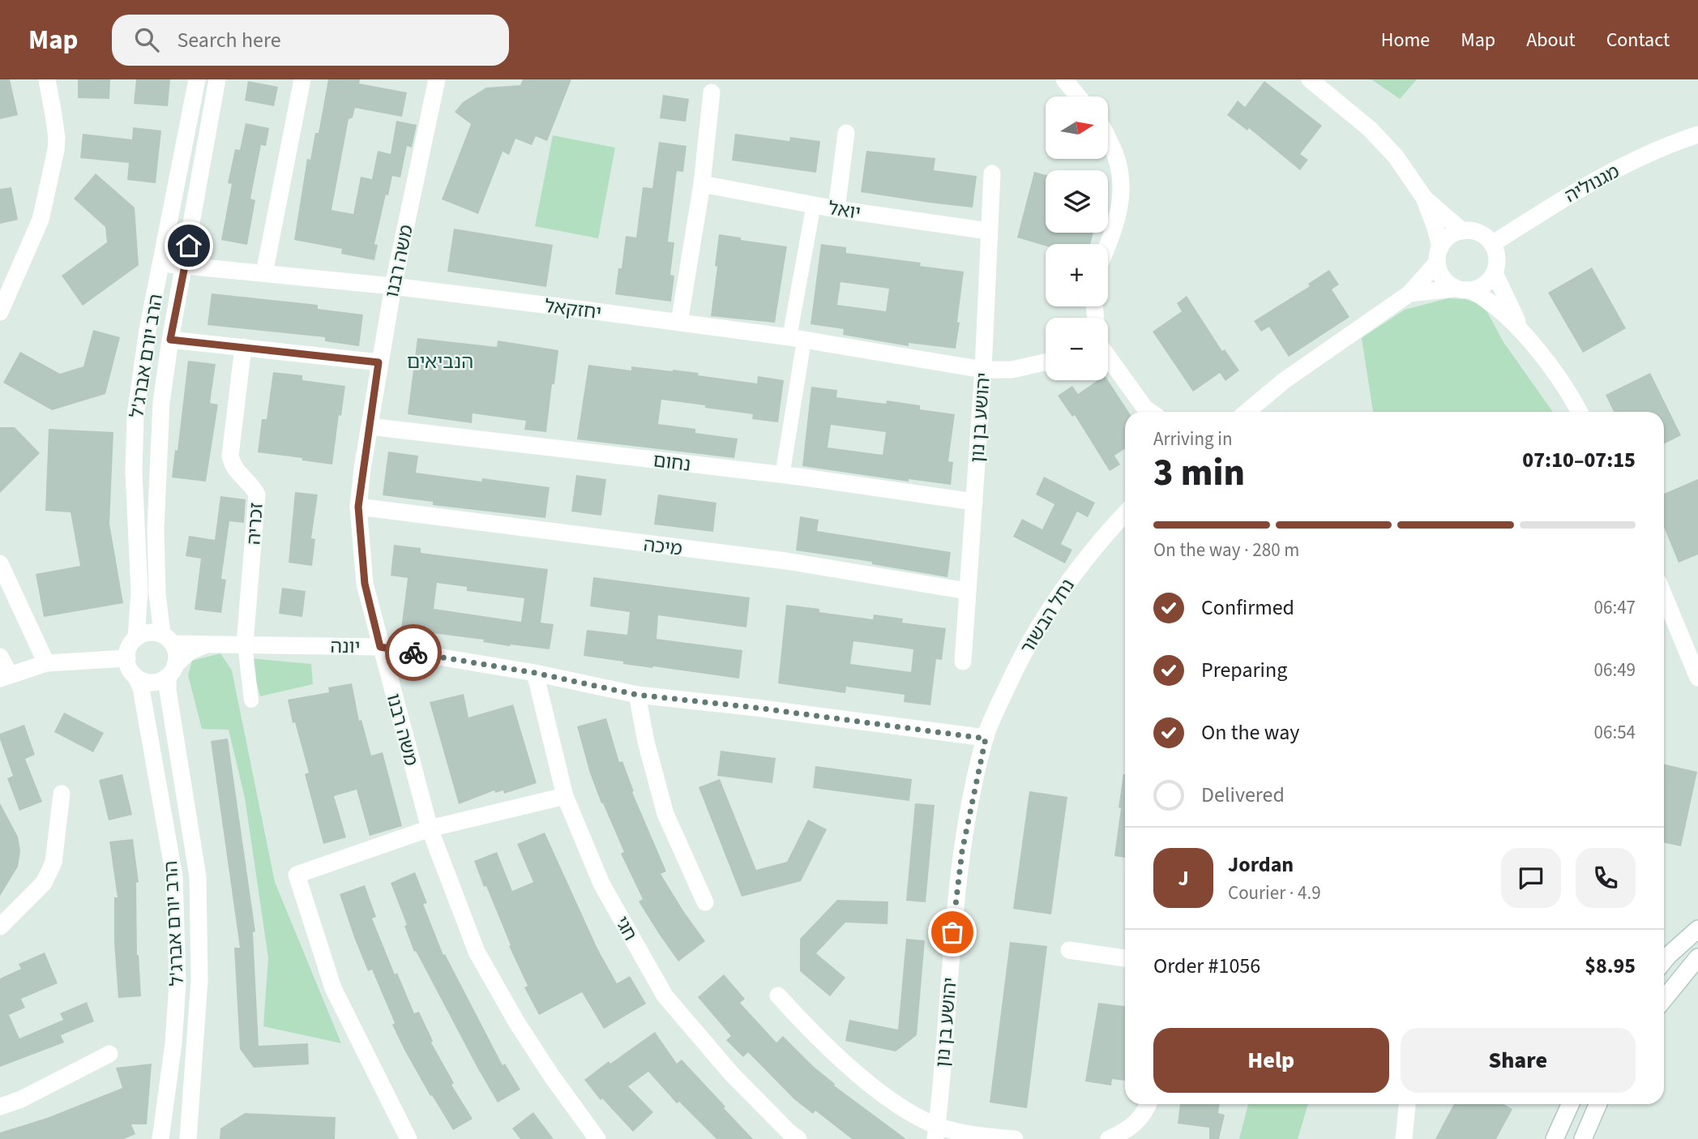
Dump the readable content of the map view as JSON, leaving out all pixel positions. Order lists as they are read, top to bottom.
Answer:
{
  "streets": {
    "street": [
      "מגנוליה",
      "יואל",
      "משה רבנו",
      "יחזקאל",
      "הרב יורם אברג'ל",
      "יהושע בן נון",
      "נחום",
      "זכריה",
      "מיכה",
      "נחל הבשור",
      "יונה",
      "חגי"
    ]
  },
  "crossings": [
    ["יואל", "יהושע בן נון"],
    ["משה רבנו", "יחזקאל"],
    ["משה רבנו", "נחום"],
    ["משה רבנו", "מיכה"],
    ["משה רבנו", "יונה"],
    ["יחזקאל", "הרב יורם אברג'ל"],
    ["יחזקאל", "יהושע בן נון"],
    ["הרב יורם אברג'ל", "יונה"],
    ["יהושע בן נון", "נחום"],
    ["יהושע בן נון", "מיכה"],
    ["יהושע בן נון", "נחל הבשור"],
    ["יהושע בן נון", "יונה"],
    ["זכריה", "יונה"],
    ["נחל הבשור", "יונה"],
    ["יונה", "חגי"]
  ],
  "districts": ["הנביאים"],
  "north": "right",
  "page": {
    "header": "Map",
    "search": "Search here",
    "nav": [
      "Home",
      "Map",
      "About",
      "Contact"
    ],
    "map_buttons": ["+", "−"],
    "heading": ["3 min", "Arriving in", "07:10–07:15"],
    "panel": [
      "Jordan",
      "Courier · 4.9",
      "Order #1056",
      "$8.95"
    ],
    "bar": "On the way · 280 m",
    "list": [
      ["Confirmed", "06:47"],
      ["Preparing", "06:49"],
      ["On the way", "06:54"],
      "Delivered"
    ],
    "round": "J",
    "buttons": ["Help", "Share"]
  }
}
